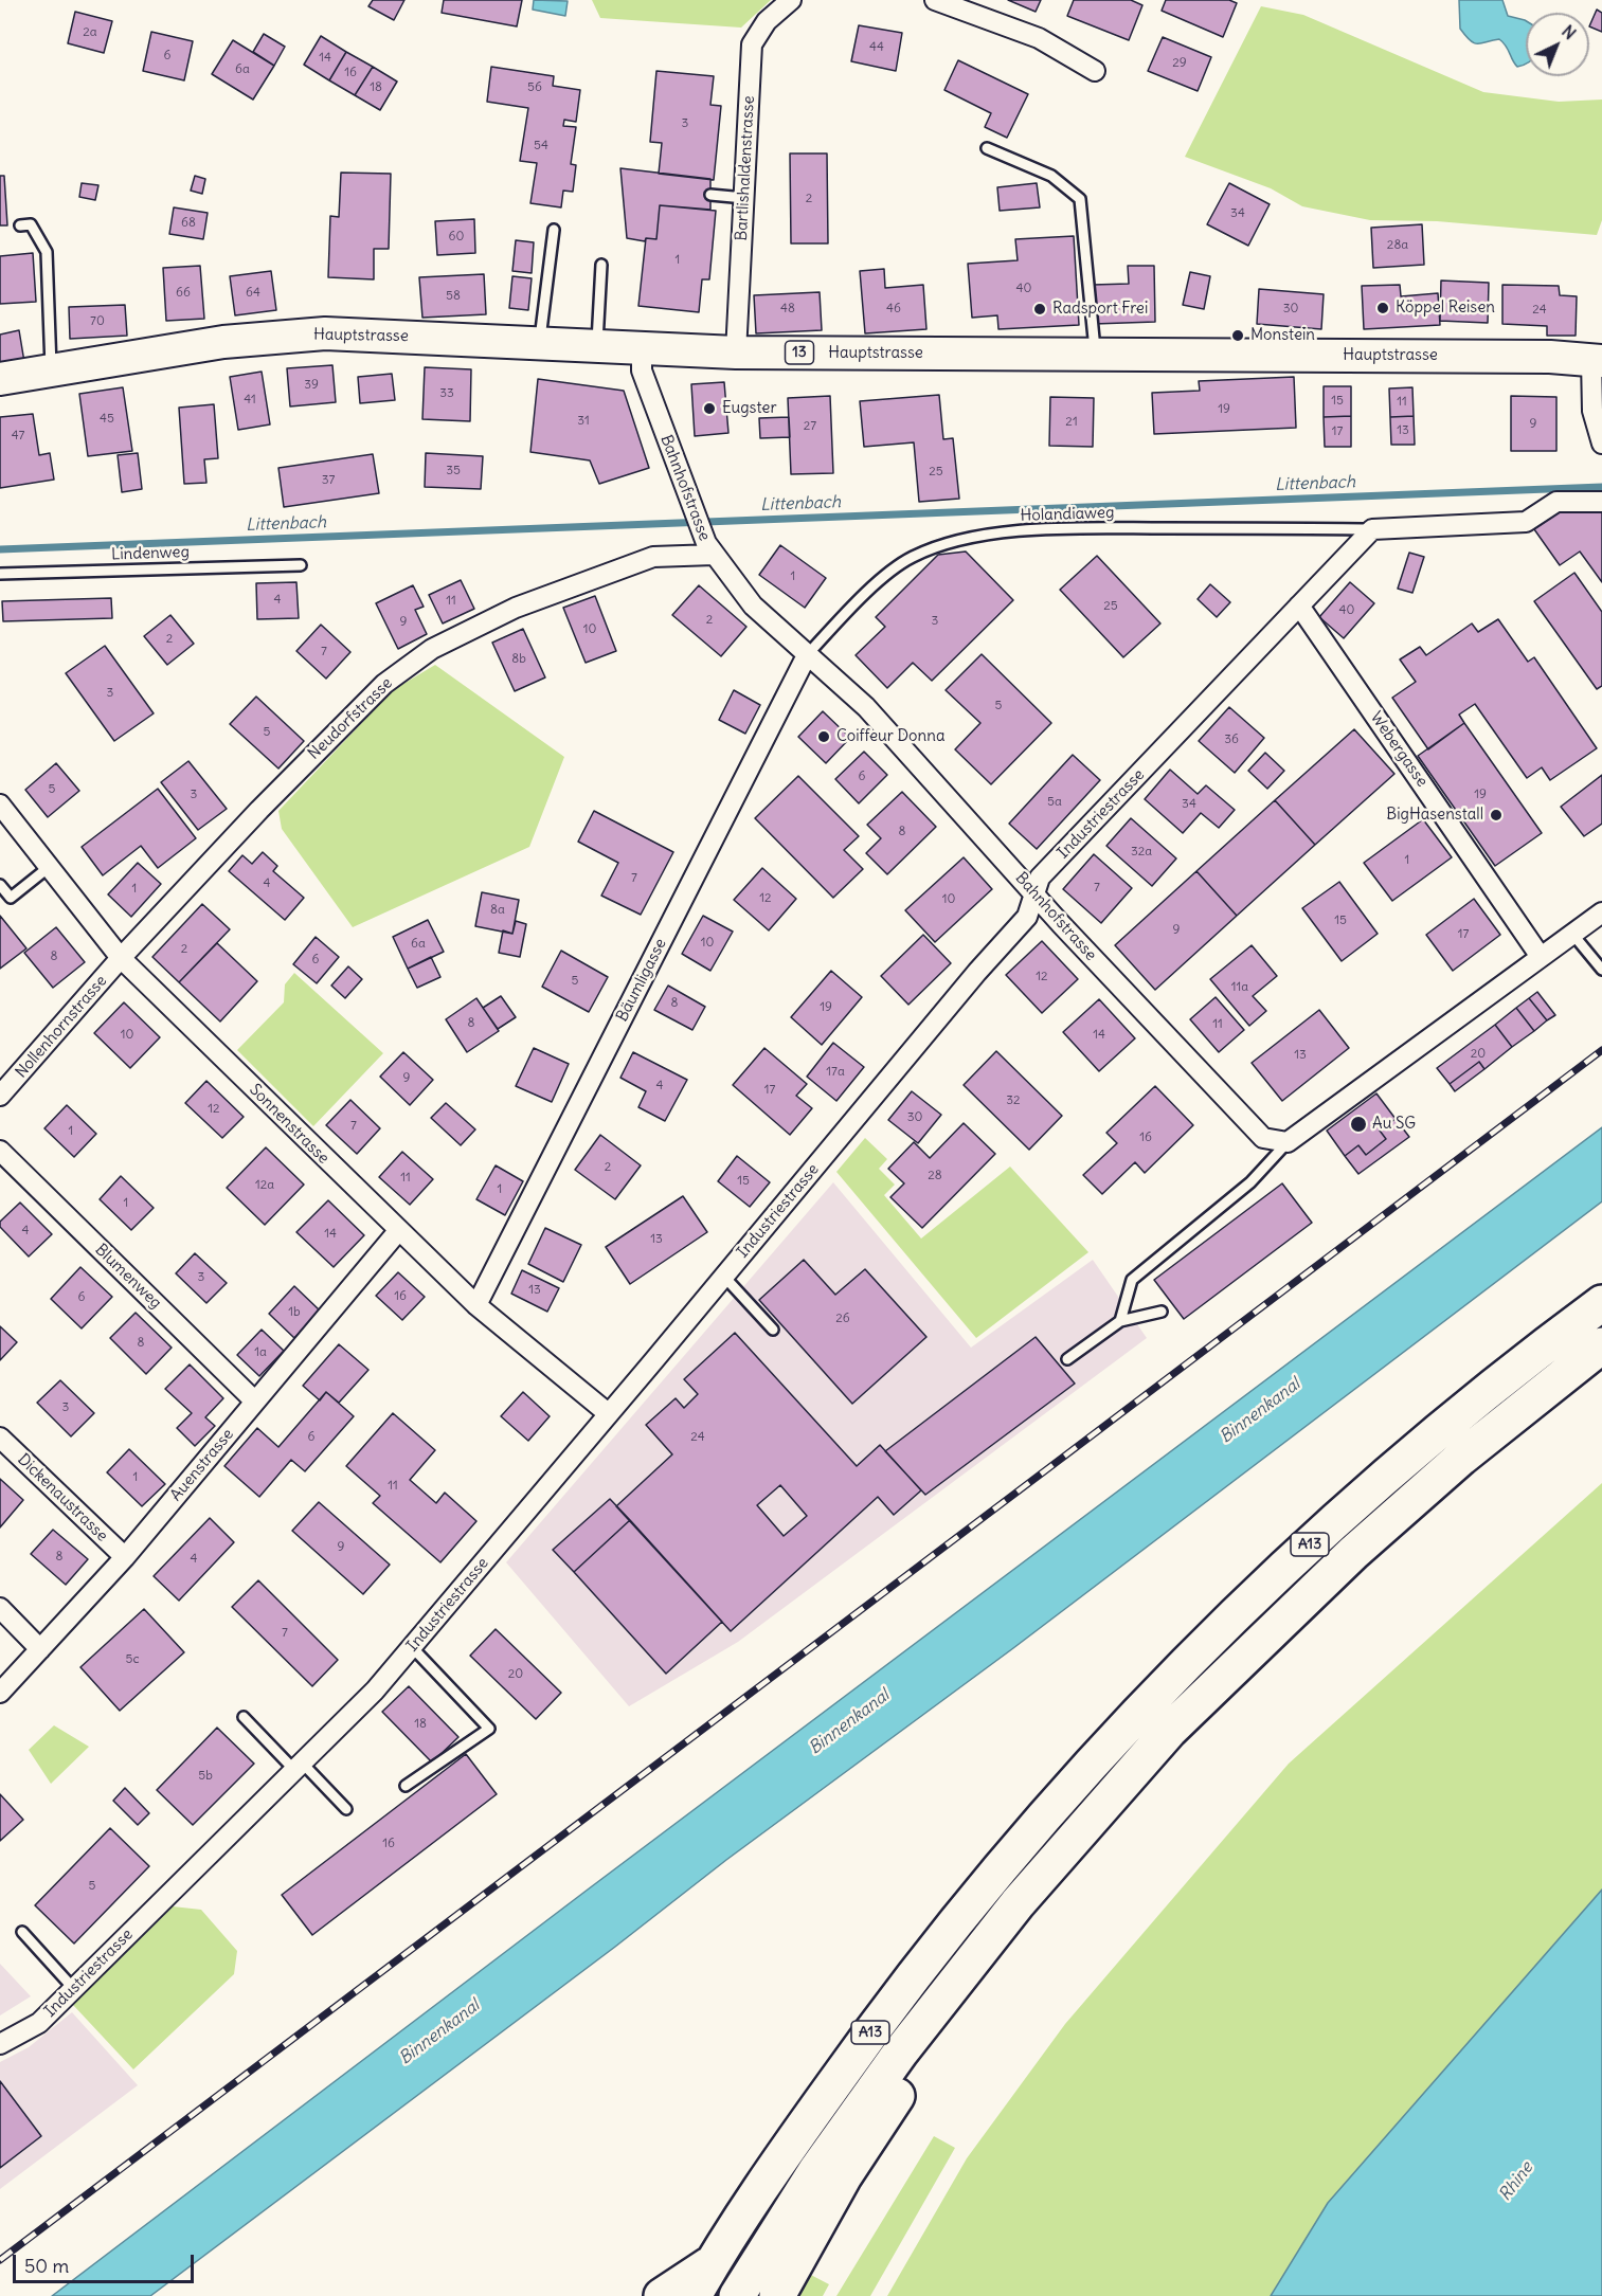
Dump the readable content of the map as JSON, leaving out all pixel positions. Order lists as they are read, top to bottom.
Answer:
{
  "streets": {
    "highway": ["A13"],
    "main road": ["Hauptstrasse", "13"],
    "street": [
      "Bartlishaldenstrasse",
      "Bahnhofstrasse",
      "Neudorfstrasse",
      "Webergasse",
      "Industriestrasse",
      "Bäumligasse",
      "Nollenhornstrasse",
      "Sonnenstrasse",
      "Blumenweg",
      "Auenstrasse",
      "Dickenaustrasse"
    ],
    "lane": ["Holandiaweg", "Lindenweg"]
  },
  "crossings": [
    ["Bartlishaldenstrasse", "Hauptstrasse"],
    ["Hauptstrasse", "Bahnhofstrasse"],
    ["Bahnhofstrasse", "Holandiaweg"],
    ["Bahnhofstrasse", "Neudorfstrasse"],
    ["Bahnhofstrasse", "Industriestrasse"],
    ["Bahnhofstrasse", "Bäumligasse"],
    ["Holandiaweg", "Industriestrasse"],
    ["Holandiaweg", "Bäumligasse"],
    ["Neudorfstrasse", "Nollenhornstrasse"],
    ["Neudorfstrasse", "Sonnenstrasse"],
    ["Webergasse", "Industriestrasse"],
    ["Industriestrasse", "Sonnenstrasse"],
    ["Bäumligasse", "Sonnenstrasse"],
    ["Nollenhornstrasse", "Sonnenstrasse"],
    ["Sonnenstrasse", "Auenstrasse"],
    ["Blumenweg", "Auenstrasse"],
    ["Auenstrasse", "Dickenaustrasse"]
  ],
  "water": ["Littenbach", "Binnenkanal", "Rhine"],
  "places": [
    "Köppel Reisen",
    "Radsport Frei",
    "Monstein",
    "Eugster",
    "Coiffeur Donna",
    "BigHasenstall",
    "Au SG"
  ],
  "house_numbers": [
    "2a",
    "44",
    "6",
    "14",
    "29",
    "6a",
    "16",
    "18",
    "56",
    "3",
    "54",
    "2",
    "34",
    "68",
    "60",
    "28a",
    "1",
    "40",
    "66",
    "64",
    "58",
    "48",
    "46",
    "30",
    "24",
    "70",
    "39",
    "33",
    "41",
    "15",
    "11",
    "19",
    "45",
    "31",
    "21",
    "9",
    "27",
    "13",
    "17",
    "47",
    "35",
    "25",
    "37",
    "1",
    "4",
    "11",
    "25",
    "40",
    "2",
    "3",
    "9",
    "10",
    "2",
    "7",
    "8b",
    "3",
    "5",
    "5",
    "36",
    "6",
    "5",
    "3",
    "19",
    "5a",
    "34",
    "8",
    "32a",
    "1",
    "7",
    "4",
    "7",
    "1",
    "12",
    "10",
    "8a",
    "15",
    "9",
    "17",
    "10",
    "6a",
    "2",
    "8",
    "6",
    "12",
    "5",
    "11a",
    "8",
    "19",
    "8",
    "11",
    "10",
    "14",
    "20",
    "13",
    "17a",
    "9",
    "4",
    "17",
    "32",
    "12",
    "30",
    "7",
    "1",
    "16",
    "2",
    "28",
    "11",
    "15",
    "12a",
    "1",
    "1",
    "4",
    "14",
    "13",
    "3",
    "13",
    "16",
    "6",
    "1b",
    "26",
    "8",
    "1a",
    "3",
    "6",
    "24",
    "1",
    "11",
    "9",
    "8",
    "4",
    "7",
    "5c",
    "20",
    "18",
    "5b",
    "16",
    "5"
  ],
  "scale_bar": "50 m",
  "north": "top right"
}
